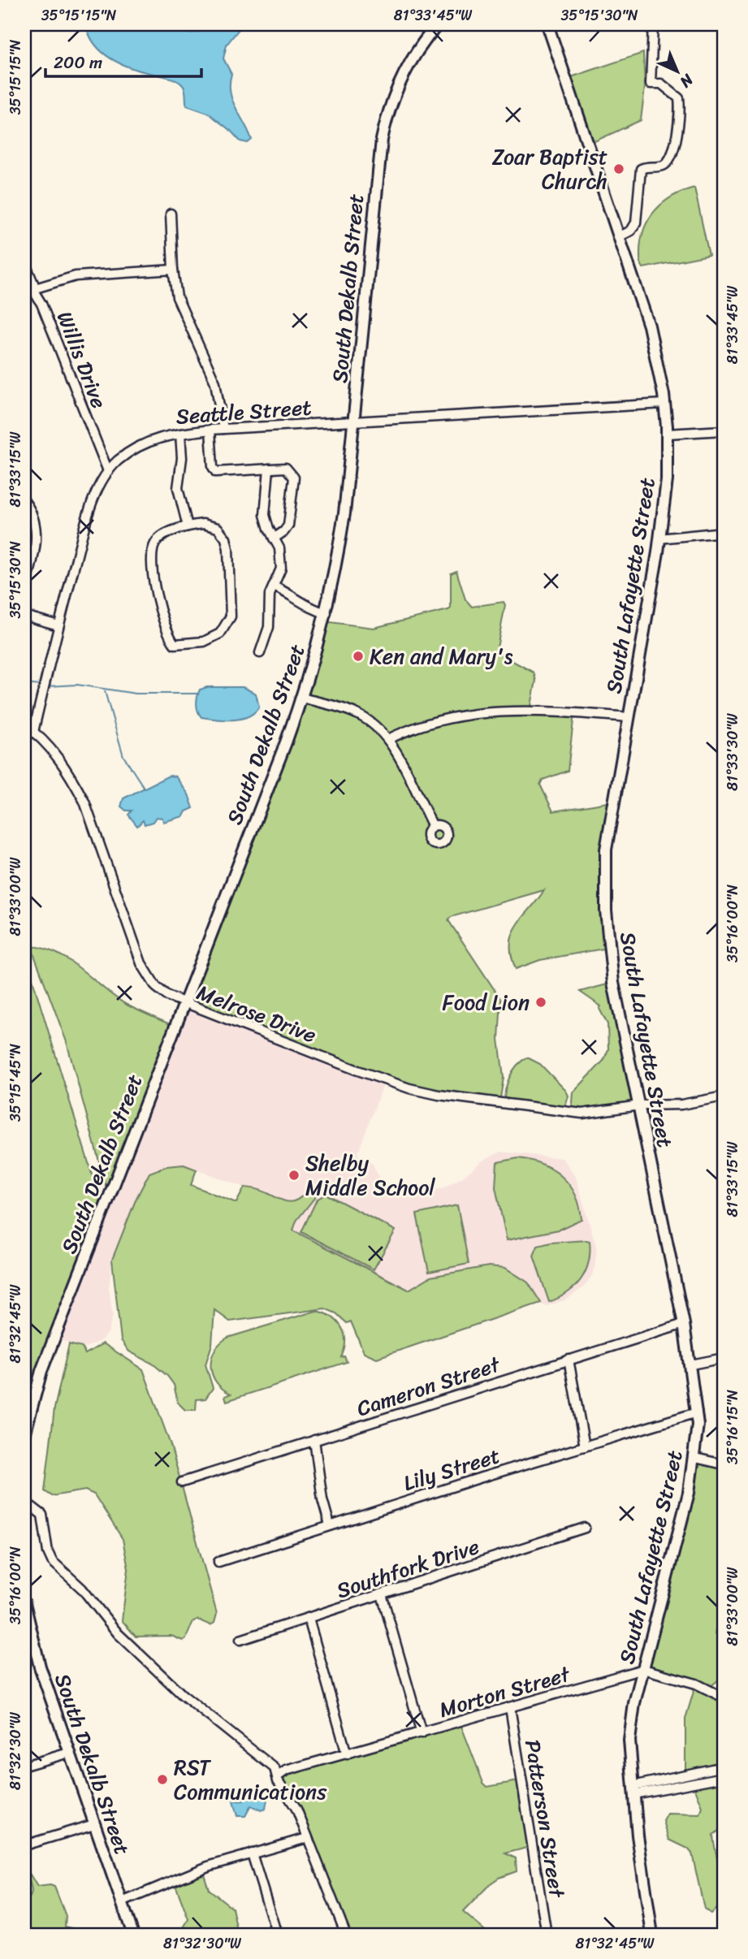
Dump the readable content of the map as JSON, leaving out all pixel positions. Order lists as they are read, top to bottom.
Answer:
{
  "streets": {
    "main road": ["South Dekalb Street", "South Lafayette Street"],
    "street": [
      "Willis Drive",
      "Seattle Street",
      "Melrose Drive",
      "Cameron Street",
      "Lily Street",
      "Southfork Drive",
      "Morton Street",
      "Patterson Street"
    ]
  },
  "crossings": [
    ["South Dekalb Street", "Seattle Street"],
    ["South Dekalb Street", "Melrose Drive"],
    ["Willis Drive", "Seattle Street"],
    ["Seattle Street", "South Lafayette Street"],
    ["Seattle Street", "Melrose Drive"],
    ["South Lafayette Street", "Melrose Drive"],
    ["South Lafayette Street", "Cameron Street"],
    ["South Lafayette Street", "Lily Street"],
    ["South Lafayette Street", "Morton Street"],
    ["Morton Street", "Patterson Street"]
  ],
  "places": [
    "Zoar Baptist Church",
    "Ken and Mary's",
    "Food Lion",
    "Shelby Middle School",
    "RST Communications"
  ],
  "scale_bar": "200 m",
  "north": "bottom right",
  "coordinates": [
    "35°15'15\"N",
    "81°33'45\"W",
    "35°15'30\"N",
    "81°33'15\"W",
    "81°33'30\"W",
    "81°33'00\"W",
    "35°16'00\"N",
    "35°15'45\"N",
    "81°32'45\"W",
    "35°16'15\"N",
    "81°32'30\"W"
  ]
}
